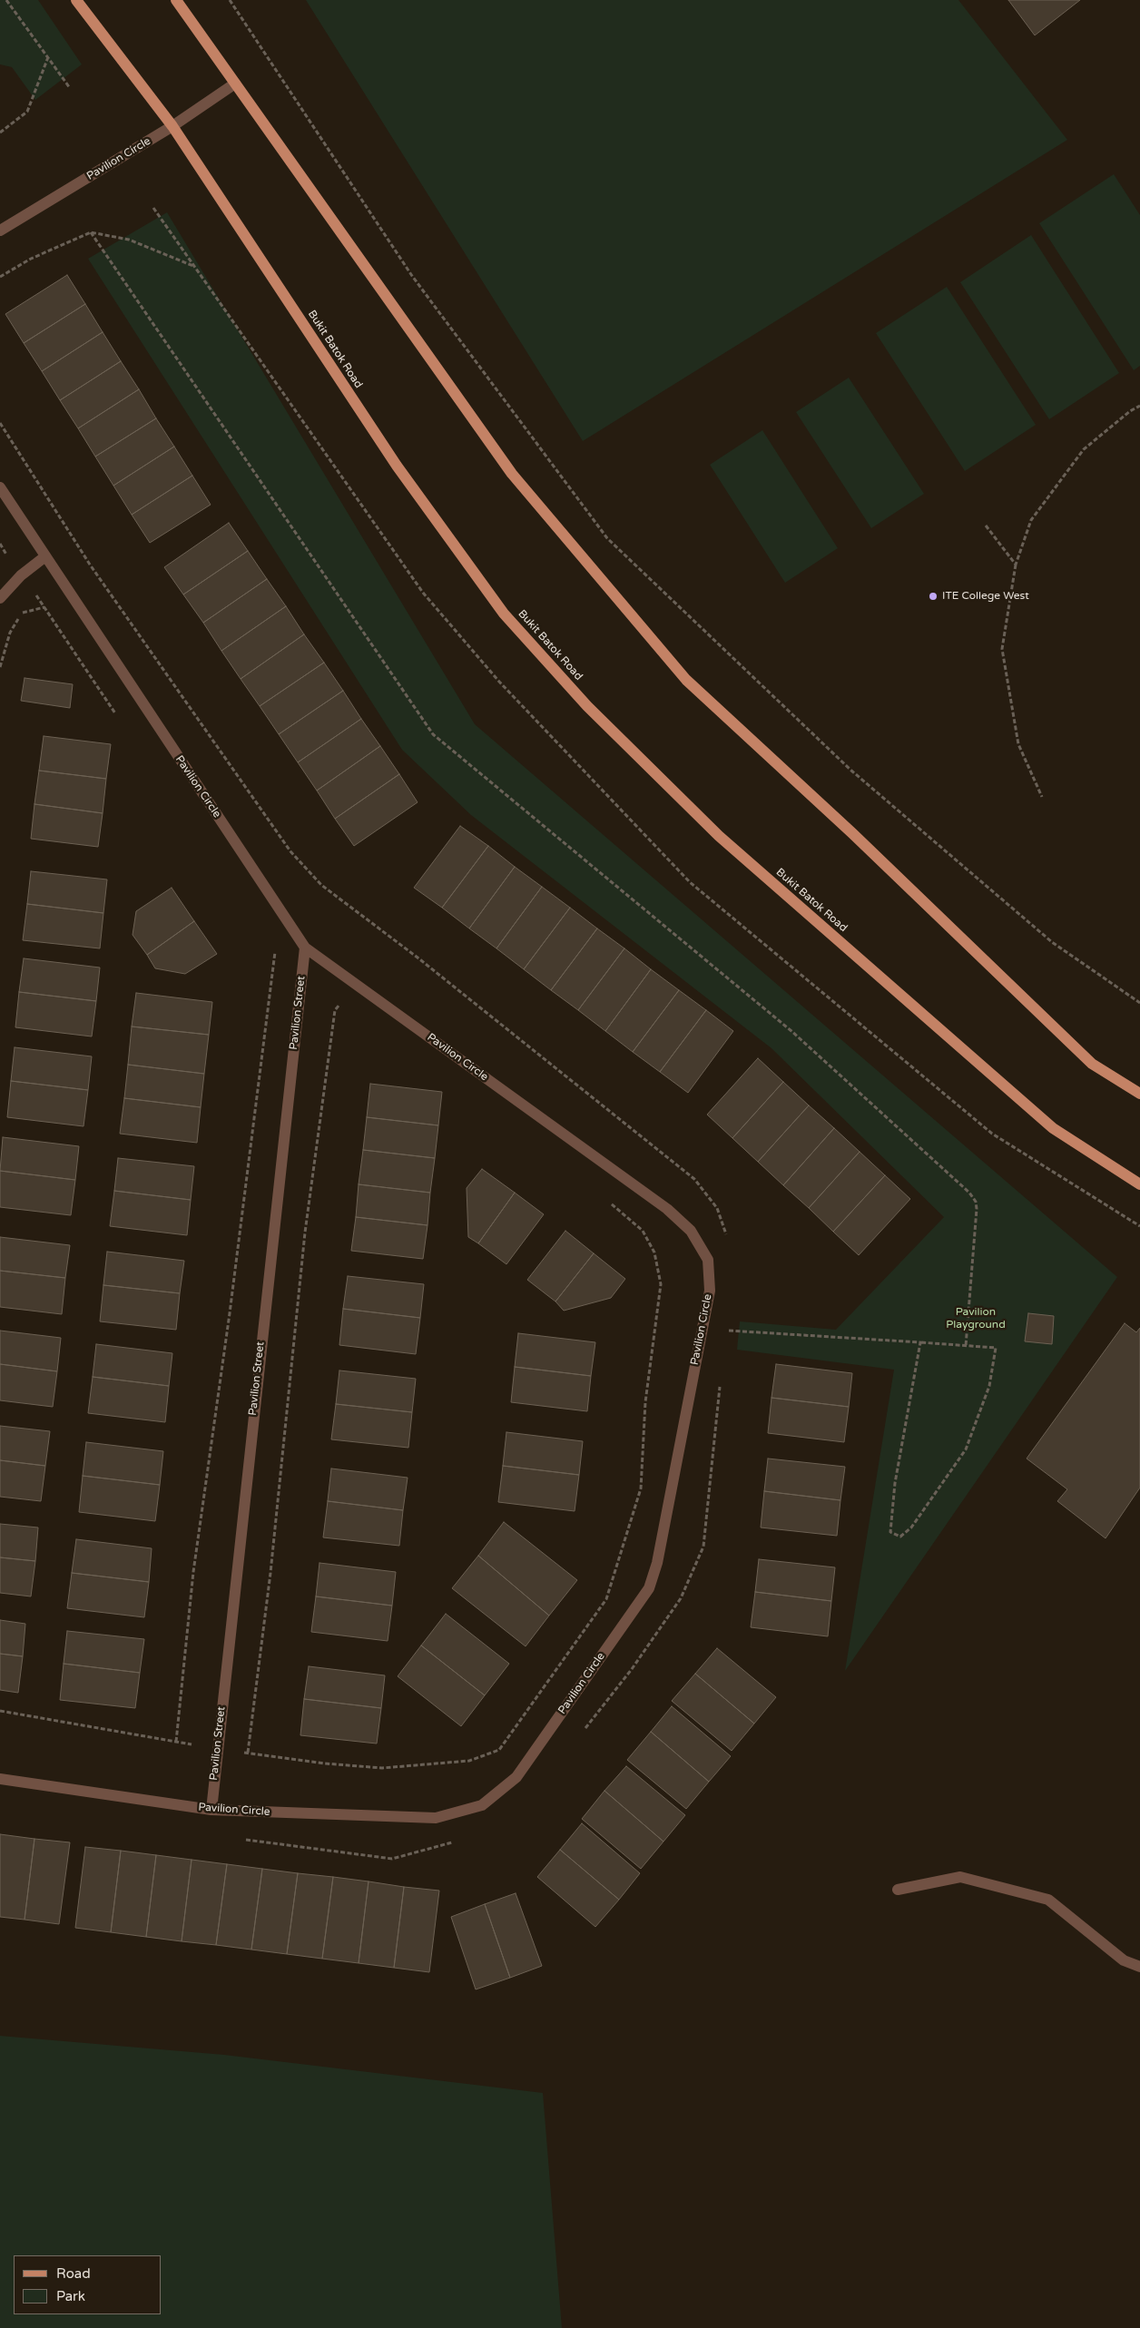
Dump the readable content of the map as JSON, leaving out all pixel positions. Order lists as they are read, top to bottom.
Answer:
{
  "streets": {
    "main road": ["Bukit Batok Road"],
    "street": ["Pavilion Circle", "Pavilion Street"]
  },
  "crossings": [
    ["Pavilion Circle", "Bukit Batok Road"],
    ["Pavilion Circle", "Pavilion Street"]
  ],
  "parks": ["Pavilion Playground"],
  "places": ["ITE College West"],
  "legend": ["Road", "Park"]
}
